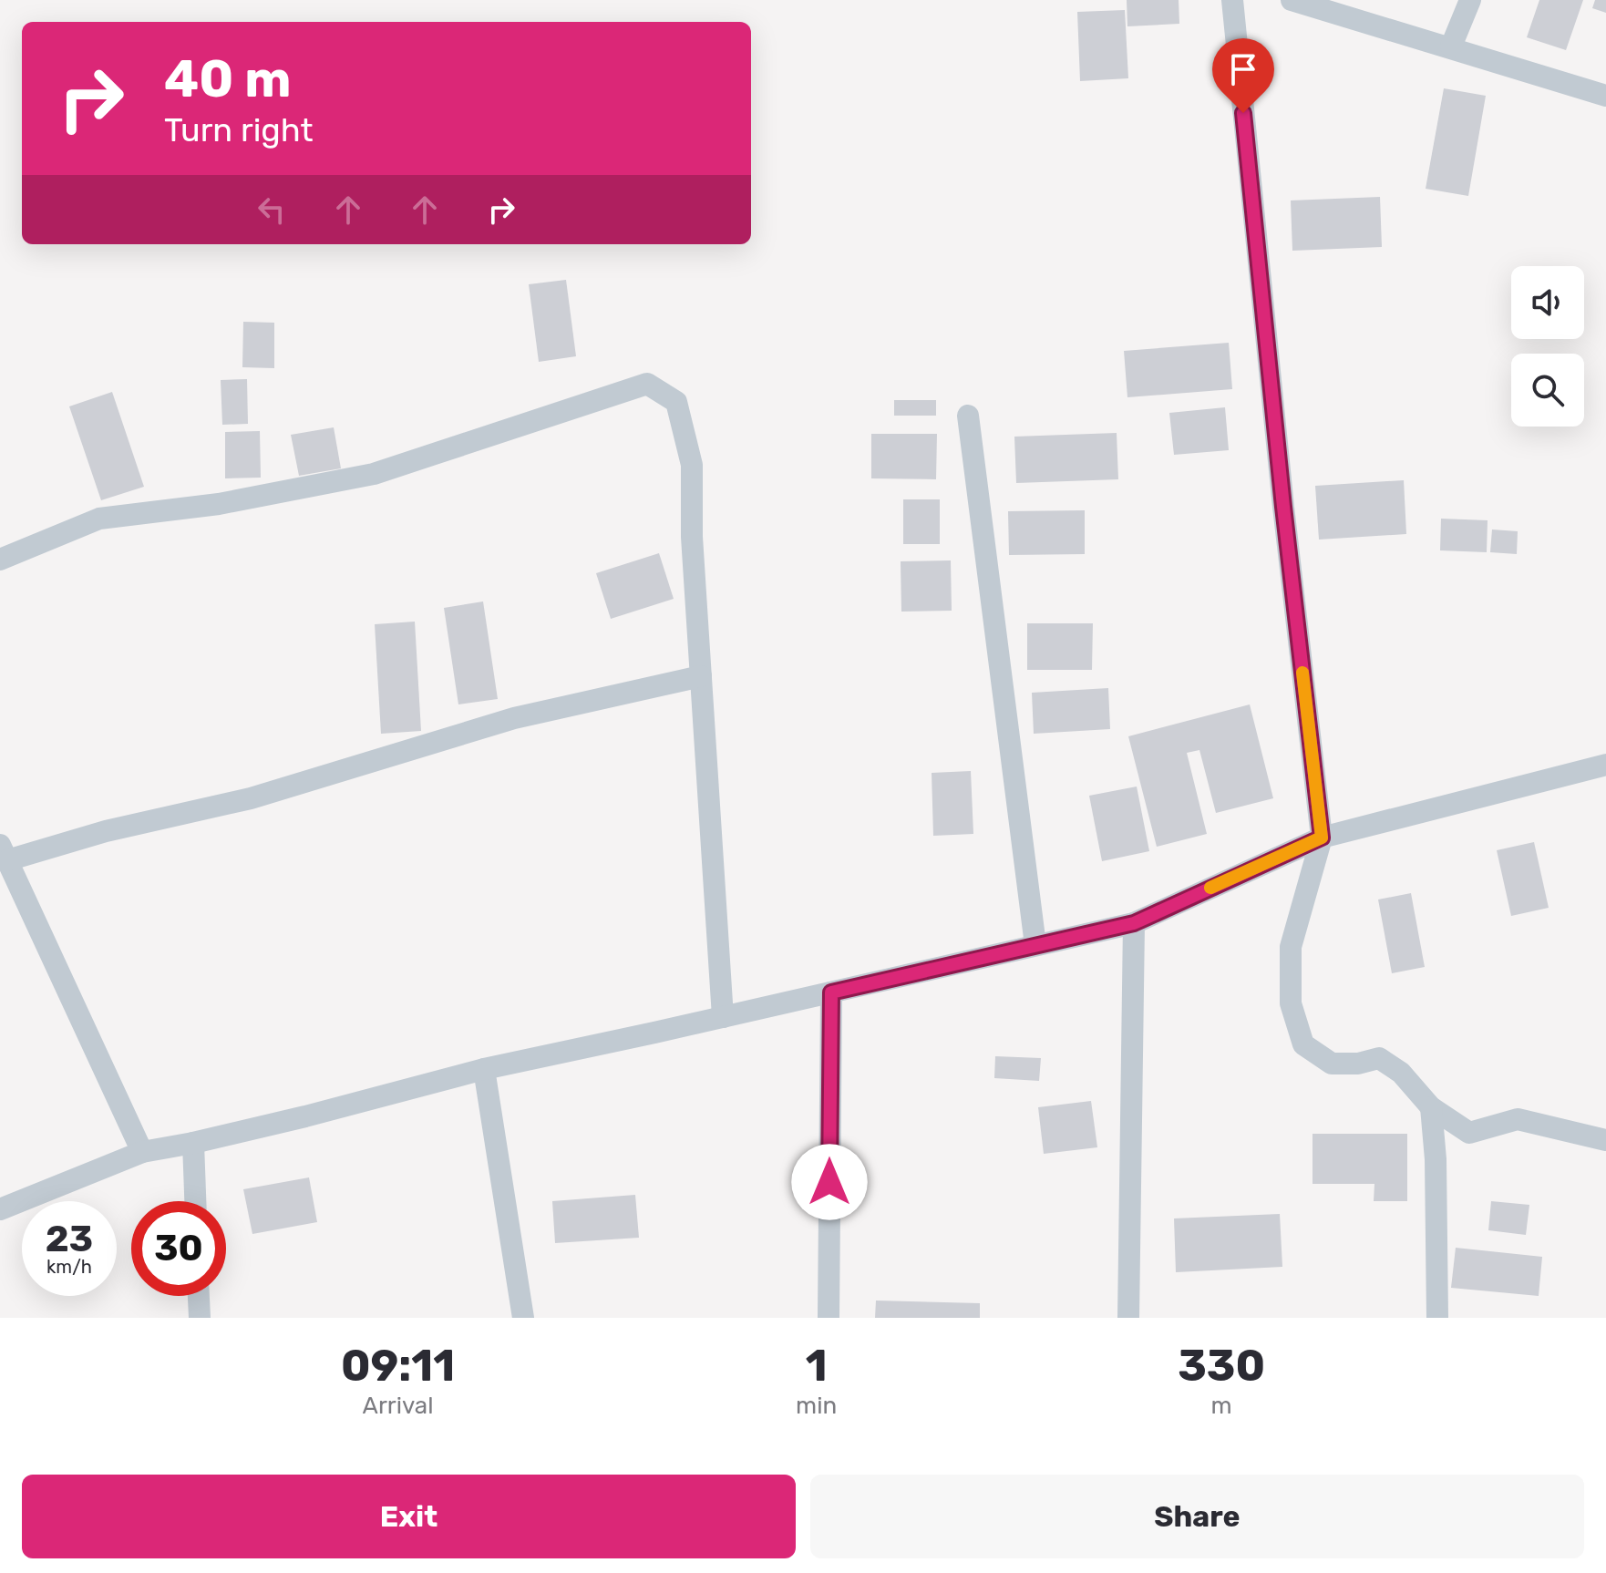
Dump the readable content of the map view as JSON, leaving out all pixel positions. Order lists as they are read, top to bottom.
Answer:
{
  "page": {
    "turn": ["40 m", "Turn right"],
    "speed": "23 km/h",
    "limit": "30",
    "eta": [
      "09:11",
      "Arrival",
      "1",
      "min",
      "330",
      "m"
    ],
    "buttons": ["Exit", "Share"]
  }
}
